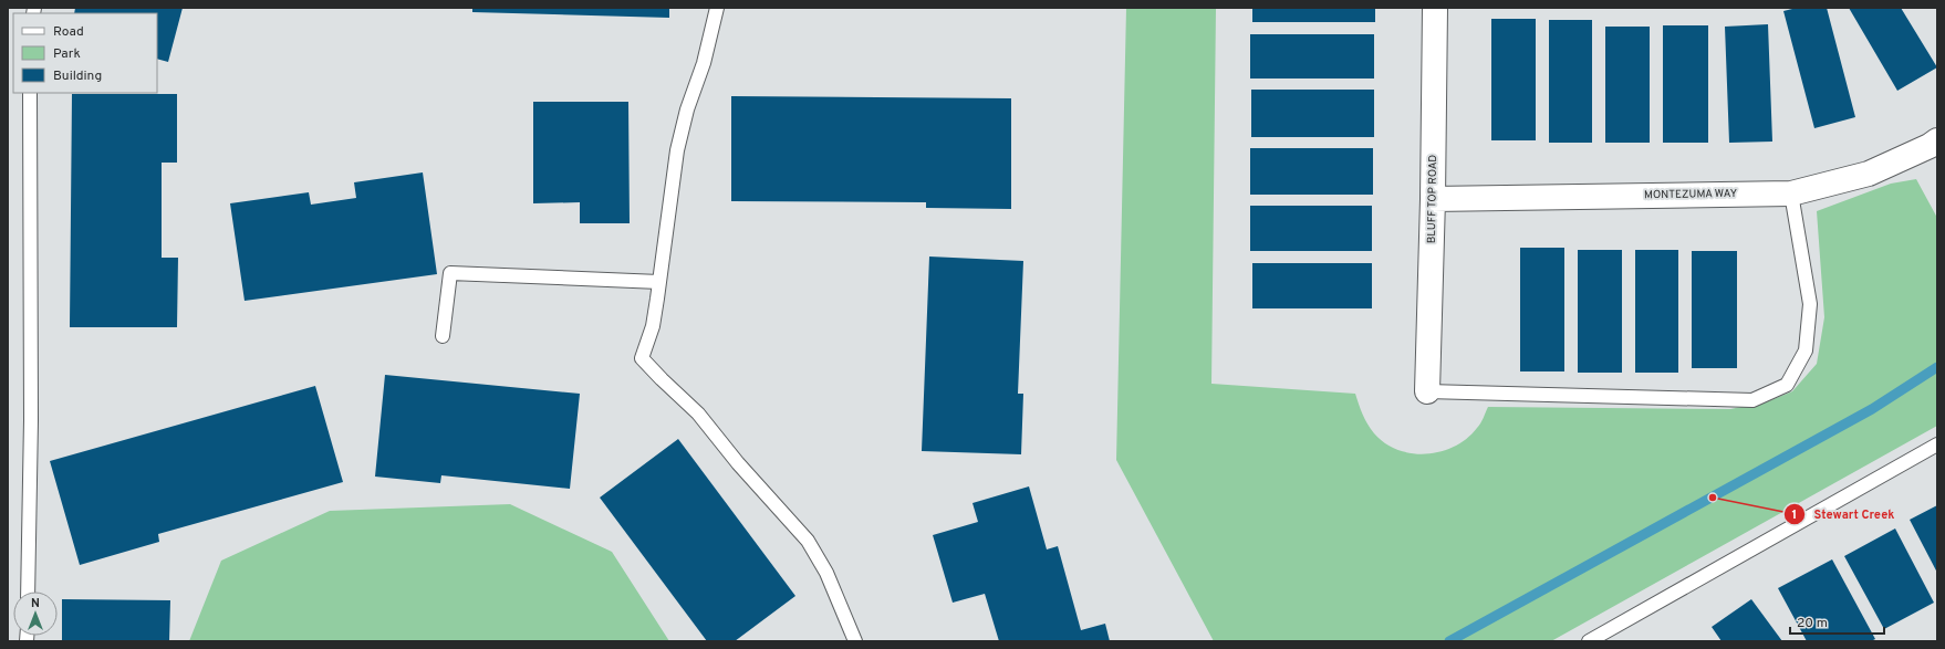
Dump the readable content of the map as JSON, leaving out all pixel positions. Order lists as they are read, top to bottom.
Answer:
{
  "streets": {
    "street": ["MONTEZUMA WAY", "BLUFF TOP ROAD"]
  },
  "crossings": [
    ["MONTEZUMA WAY", "BLUFF TOP ROAD"]
  ],
  "places": ["Stewart Creek"],
  "legend": ["Road", "Park", "Building"],
  "scale_bar": "20 m",
  "north": "top"
}
